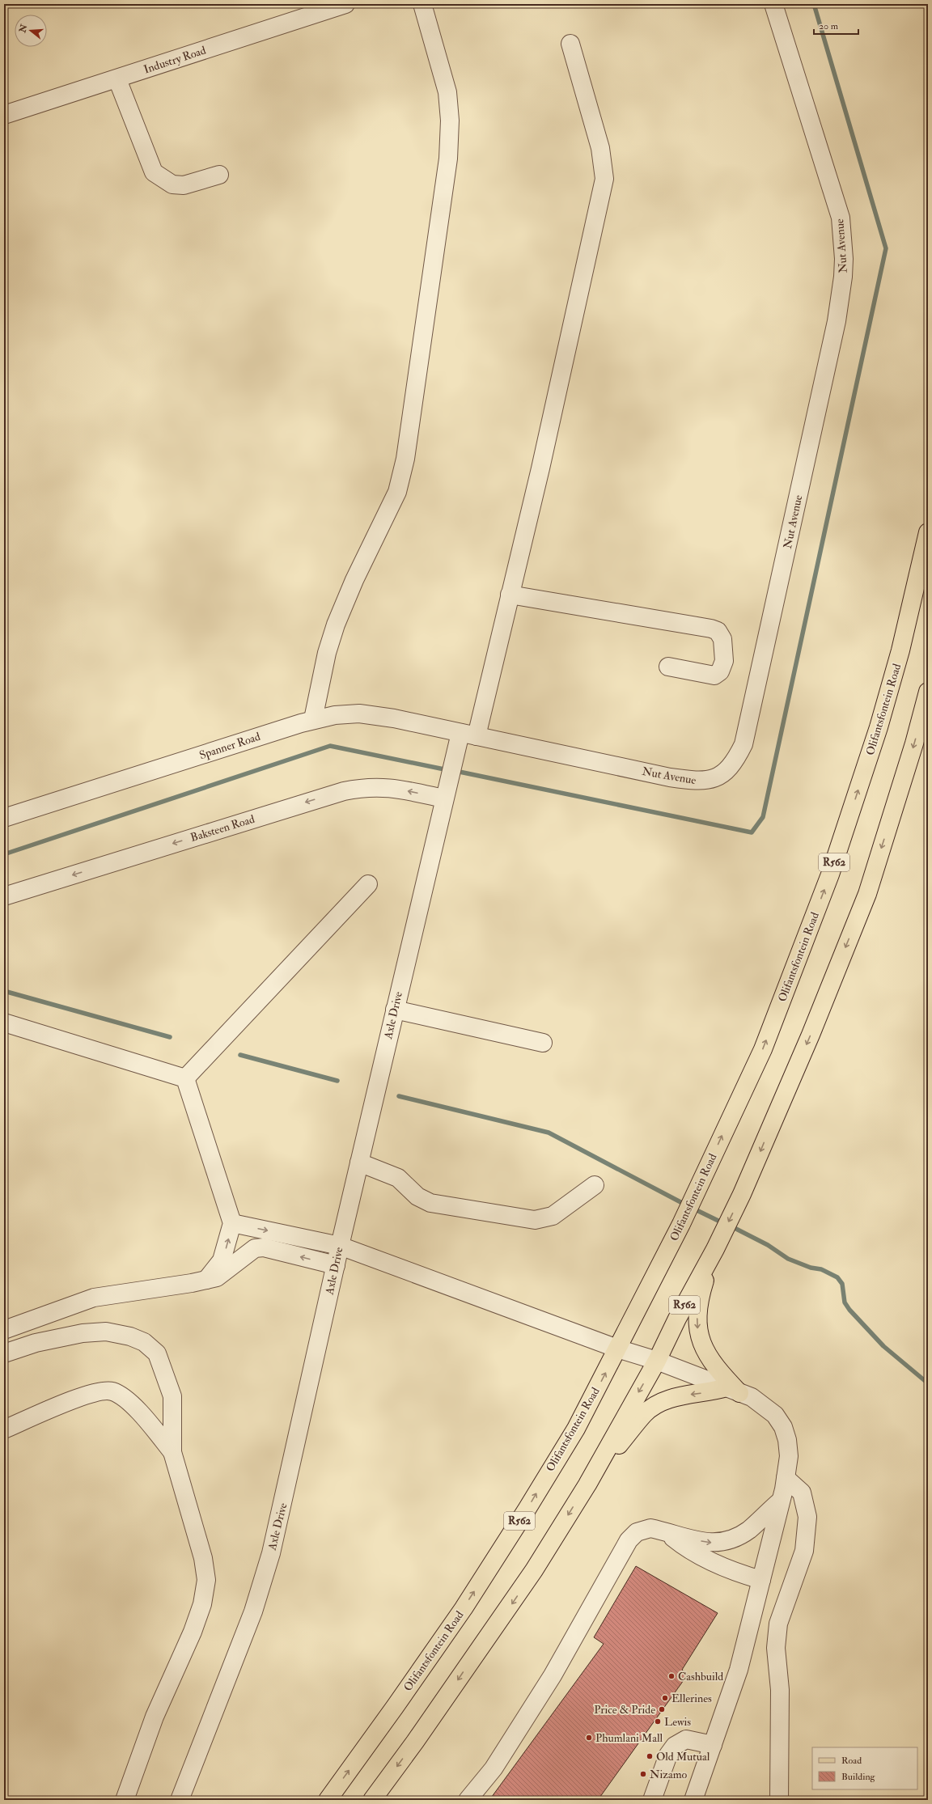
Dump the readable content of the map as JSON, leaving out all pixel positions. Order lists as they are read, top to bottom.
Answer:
{
  "streets": {
    "main road": ["Olifantsfontein Road", "R562"],
    "street": [
      "Industry Road",
      "Nut Avenue",
      "Spanner Road",
      "Baksteen Road",
      "Axle Drive"
    ]
  },
  "crossings": [
    ["Nut Avenue", "Spanner Road"],
    ["Nut Avenue", "Axle Drive"],
    ["Spanner Road", "Axle Drive"],
    ["Baksteen Road", "Axle Drive"]
  ],
  "one_way": ["Baksteen Road"],
  "places": [
    "Cashbuild",
    "Ellerines",
    "Price & Pride",
    "Lewis",
    "Phumlani Mall",
    "Old Mutual",
    "Nizamo"
  ],
  "legend": ["Road", "Building"],
  "scale_bar": "20 m",
  "north": "left"
}
